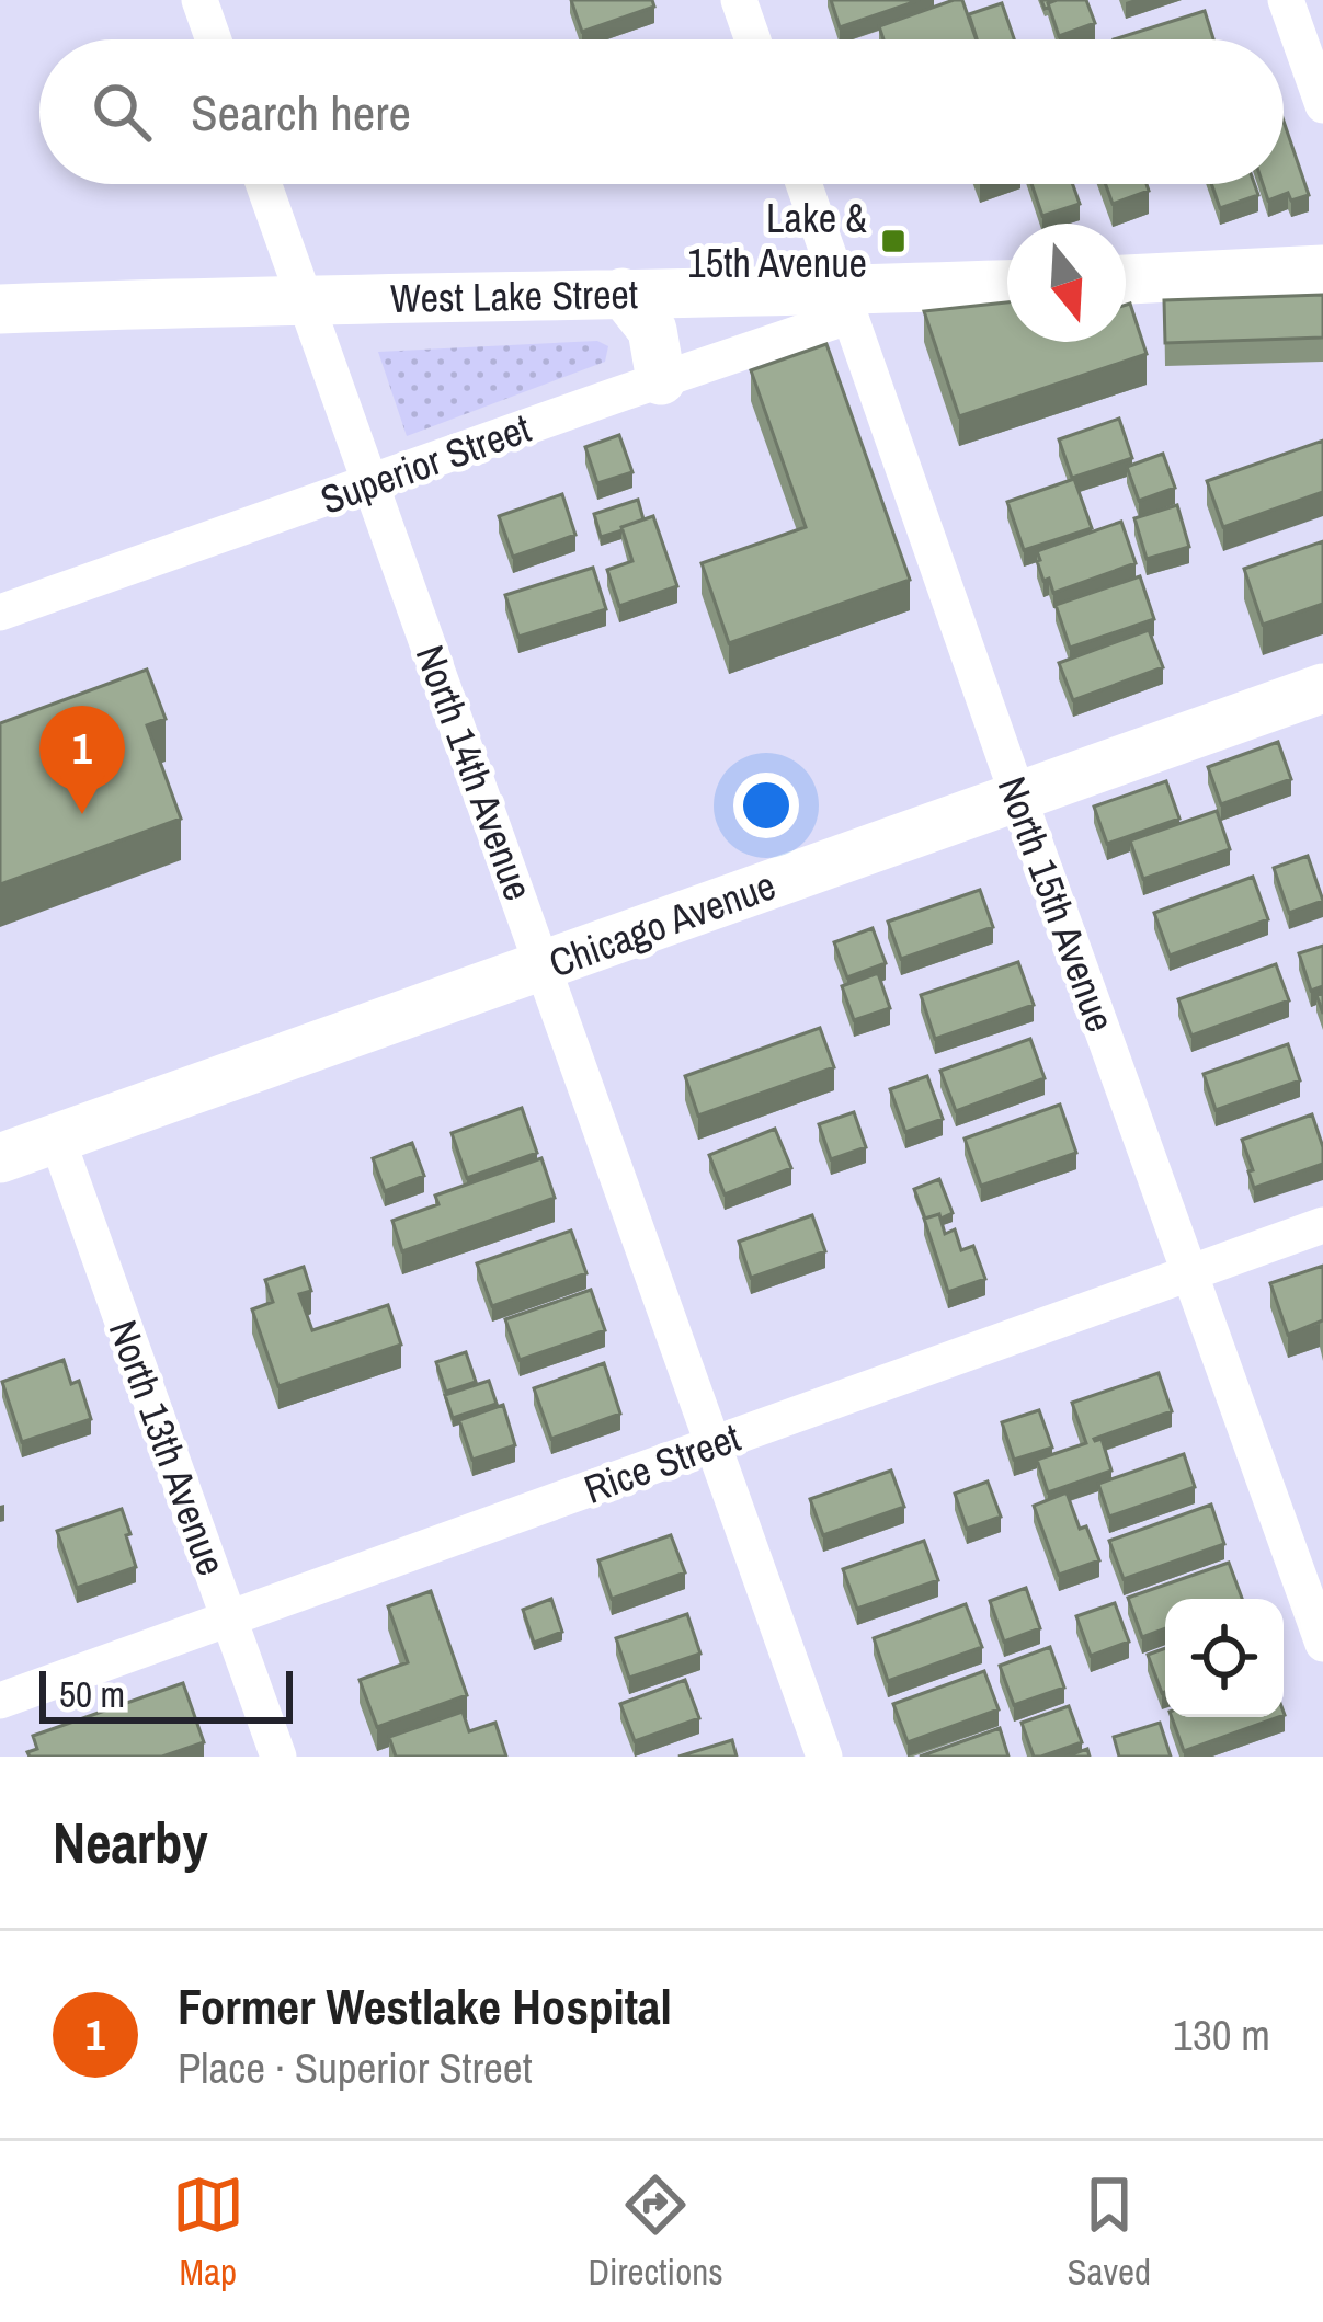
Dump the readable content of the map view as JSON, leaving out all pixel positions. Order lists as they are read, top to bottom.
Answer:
{
  "streets": {
    "main road": ["West Lake Street", "Chicago Avenue"],
    "street": [
      "Superior Street",
      "North 14th Avenue",
      "North 15th Avenue",
      "North 13th Avenue",
      "Rice Street"
    ]
  },
  "crossings": [
    ["West Lake Street", "Superior Street"],
    ["West Lake Street", "North 14th Avenue"],
    ["West Lake Street", "North 15th Avenue"],
    ["Superior Street", "North 14th Avenue"],
    ["Superior Street", "North 15th Avenue"],
    ["North 14th Avenue", "Chicago Avenue"],
    ["North 14th Avenue", "Rice Street"],
    ["North 15th Avenue", "Chicago Avenue"],
    ["North 15th Avenue", "Rice Street"],
    ["Chicago Avenue", "North 13th Avenue"],
    ["North 13th Avenue", "Rice Street"]
  ],
  "places": {
    "transit": ["Lake & 15th Avenue"]
  },
  "scale_bar": "50 m",
  "north": "bottom",
  "page": {
    "search": "Search here",
    "pins": "1",
    "scale": "50 m",
    "heading": "Nearby",
    "list": [
      {
        "mark": "1",
        "name": "Former Westlake Hospital",
        "note": "Place · Superior Street",
        "value": "130 m"
      }
    ],
    "nav": ["Map", "Directions", "Saved"]
  }
}
